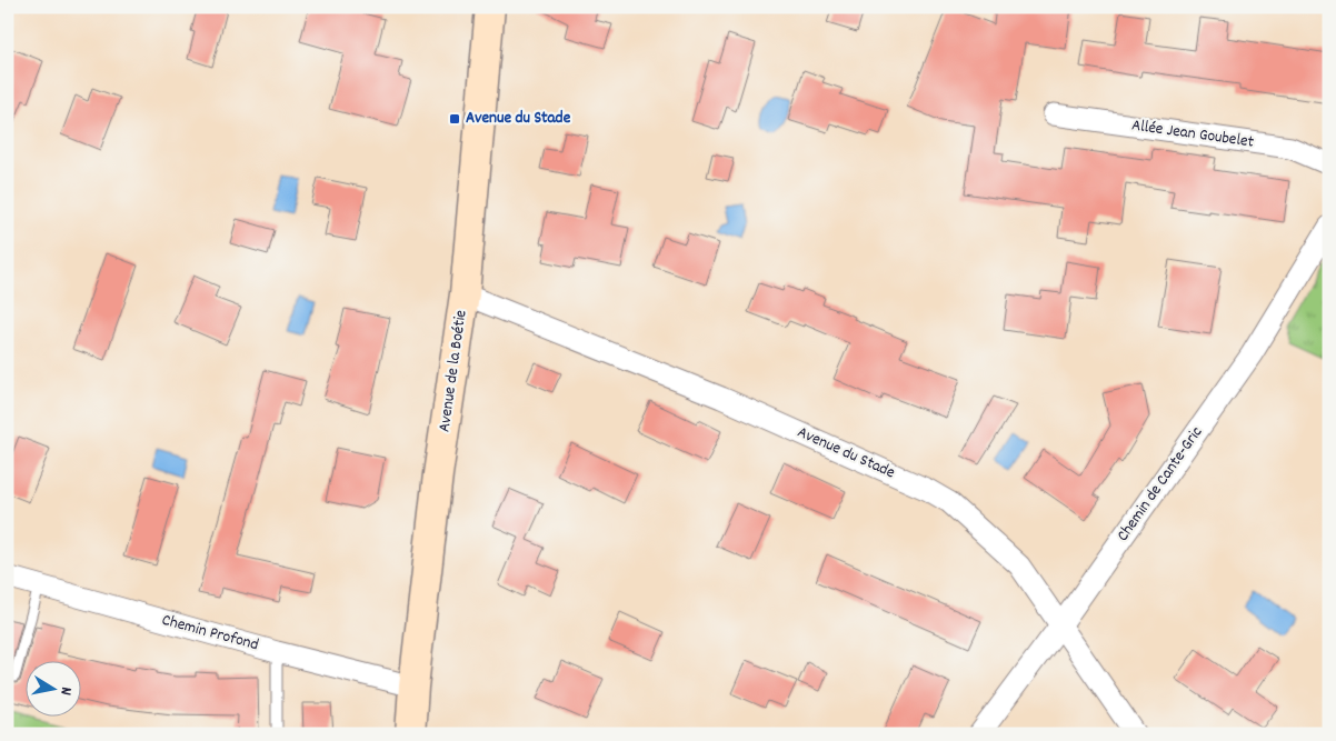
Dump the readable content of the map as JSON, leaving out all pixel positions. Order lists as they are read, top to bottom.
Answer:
{
  "streets": {
    "main road": ["Avenue de la Boétie"],
    "street": [
      "Allée Jean Goubelet",
      "Avenue du Stade",
      "Chemin de Cante-Gric",
      "Chemin Profond"
    ]
  },
  "crossings": [
    ["Avenue de la Boétie", "Avenue du Stade"],
    ["Avenue de la Boétie", "Chemin Profond"],
    ["Avenue du Stade", "Chemin de Cante-Gric"]
  ],
  "places": {
    "transit": ["Avenue du Stade"]
  },
  "north": "right"
}
